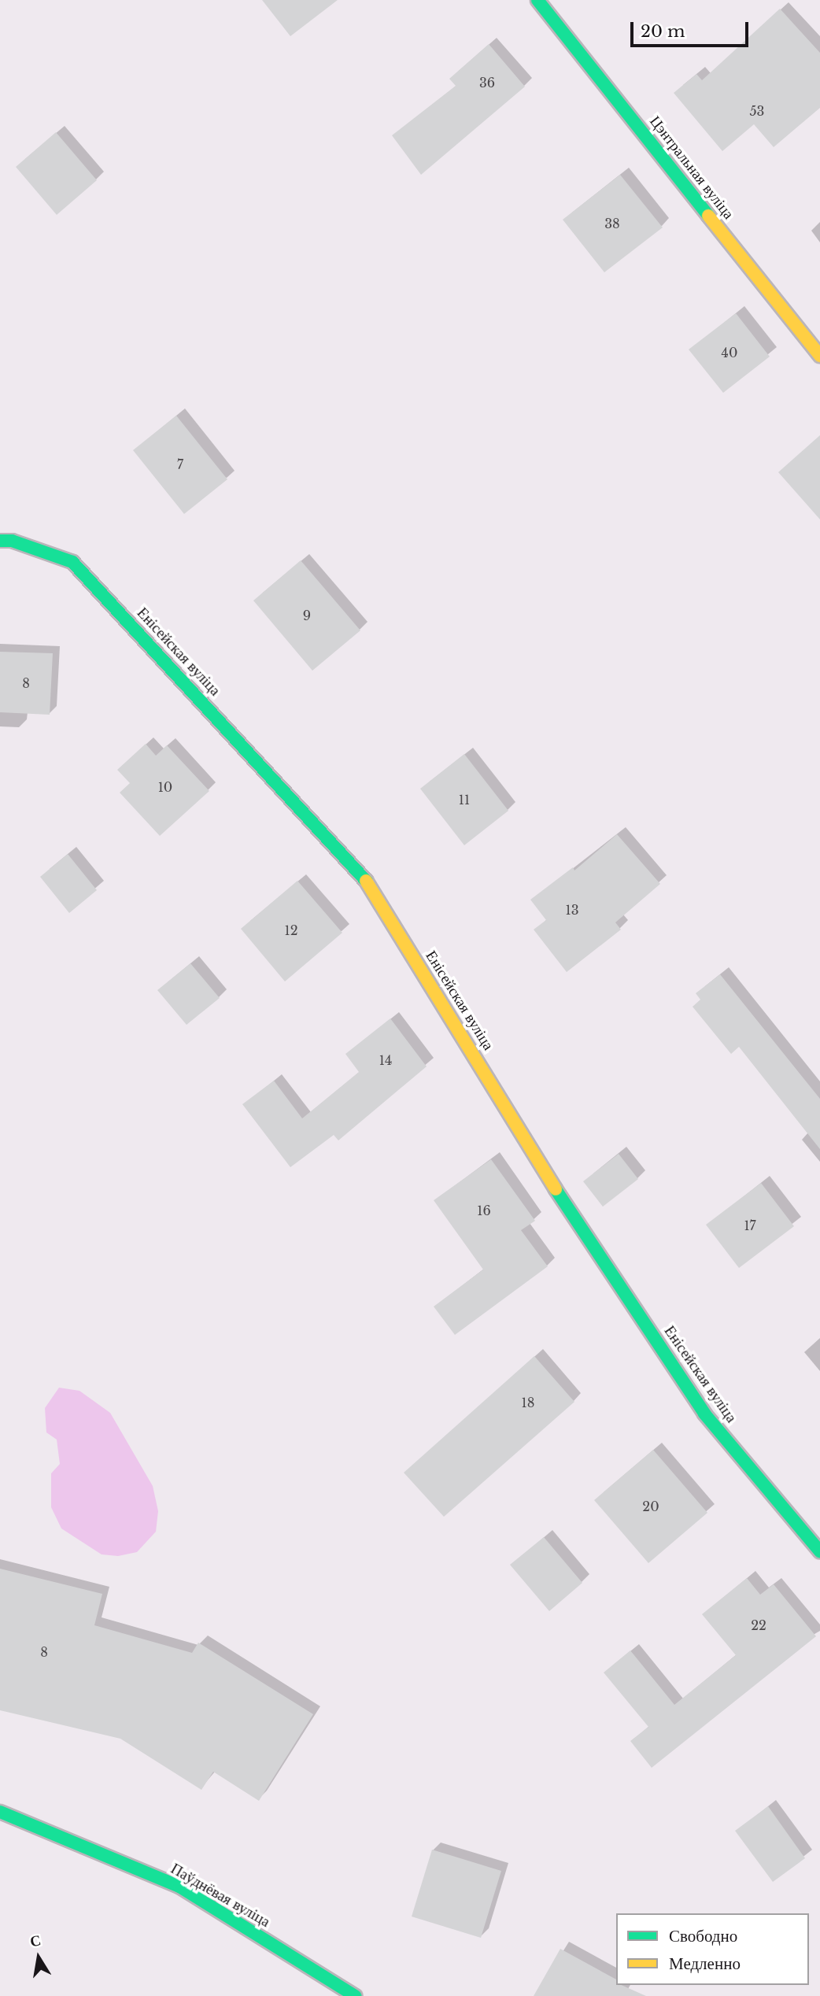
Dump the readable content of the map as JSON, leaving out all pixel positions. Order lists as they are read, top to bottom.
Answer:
{
  "streets": {
    "street": ["Цэнтральная вуліца", "Енісейская вуліца", "Паўднёвая вуліца"]
  },
  "house_numbers": [
    "36",
    "53",
    "38",
    "40",
    "7",
    "9",
    "8",
    "10",
    "11",
    "13",
    "12",
    "14",
    "16",
    "17",
    "18",
    "20",
    "22",
    "8"
  ],
  "legend": ["Свободно", "Медленно"],
  "scale_bar": "20 m",
  "north": "top"
}
